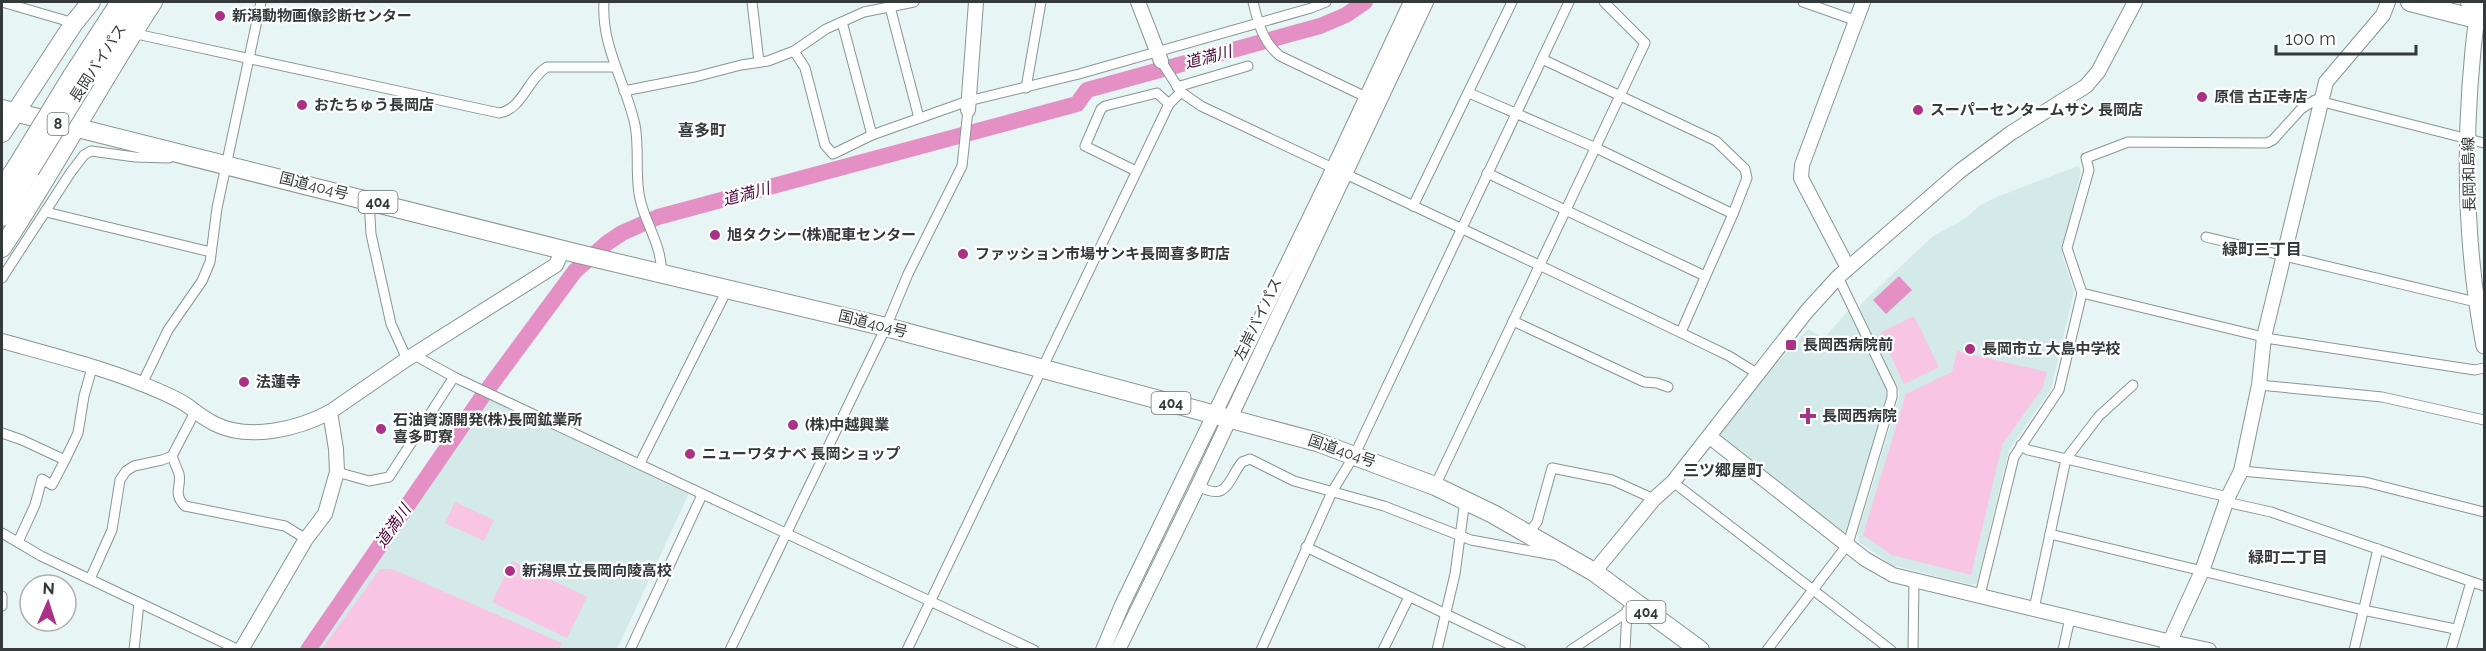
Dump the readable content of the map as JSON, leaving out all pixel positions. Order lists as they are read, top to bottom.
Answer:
{
  "streets": {
    "highway": [
      "長岡バイパス",
      "8",
      "国道404号",
      "404"
    ],
    "main road": ["長岡和島線"],
    "street": ["左岸バイパス"]
  },
  "crossings": [
    ["国道404号", "左岸バイパス"]
  ],
  "districts": [
    "喜多町",
    "緑町三丁目",
    "三ツ郷屋町",
    "緑町二丁目"
  ],
  "water": ["道満川"],
  "places": {
    "other": [
      "新潟動物画像診断センター",
      "原信 古正寺店",
      "おたちゅう長岡店",
      "スーパーセンタームサシ 長岡店",
      "旭タクシー(株)配車センター",
      "ファッション市場サンキ長岡喜多町店",
      "長岡市立 大島中学校",
      "法蓮寺",
      "(株)中越興業",
      "石油資源開発(株)長岡鉱業所 喜多町寮",
      "ニューワタナベ 長岡ショップ",
      "新潟県立長岡向陵高校"
    ],
    "transit": ["長岡西病院前"],
    "health": ["長岡西病院"]
  },
  "scale_bar": "100 m",
  "north": "top"
}
